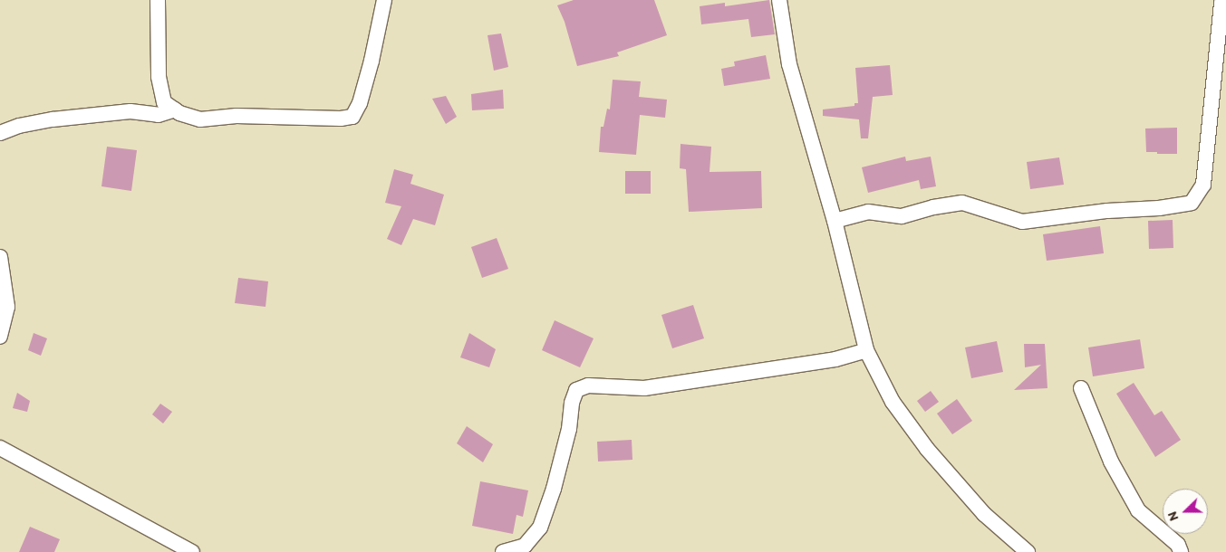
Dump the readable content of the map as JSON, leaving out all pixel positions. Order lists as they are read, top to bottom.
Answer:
{
  "north": "left"
}
